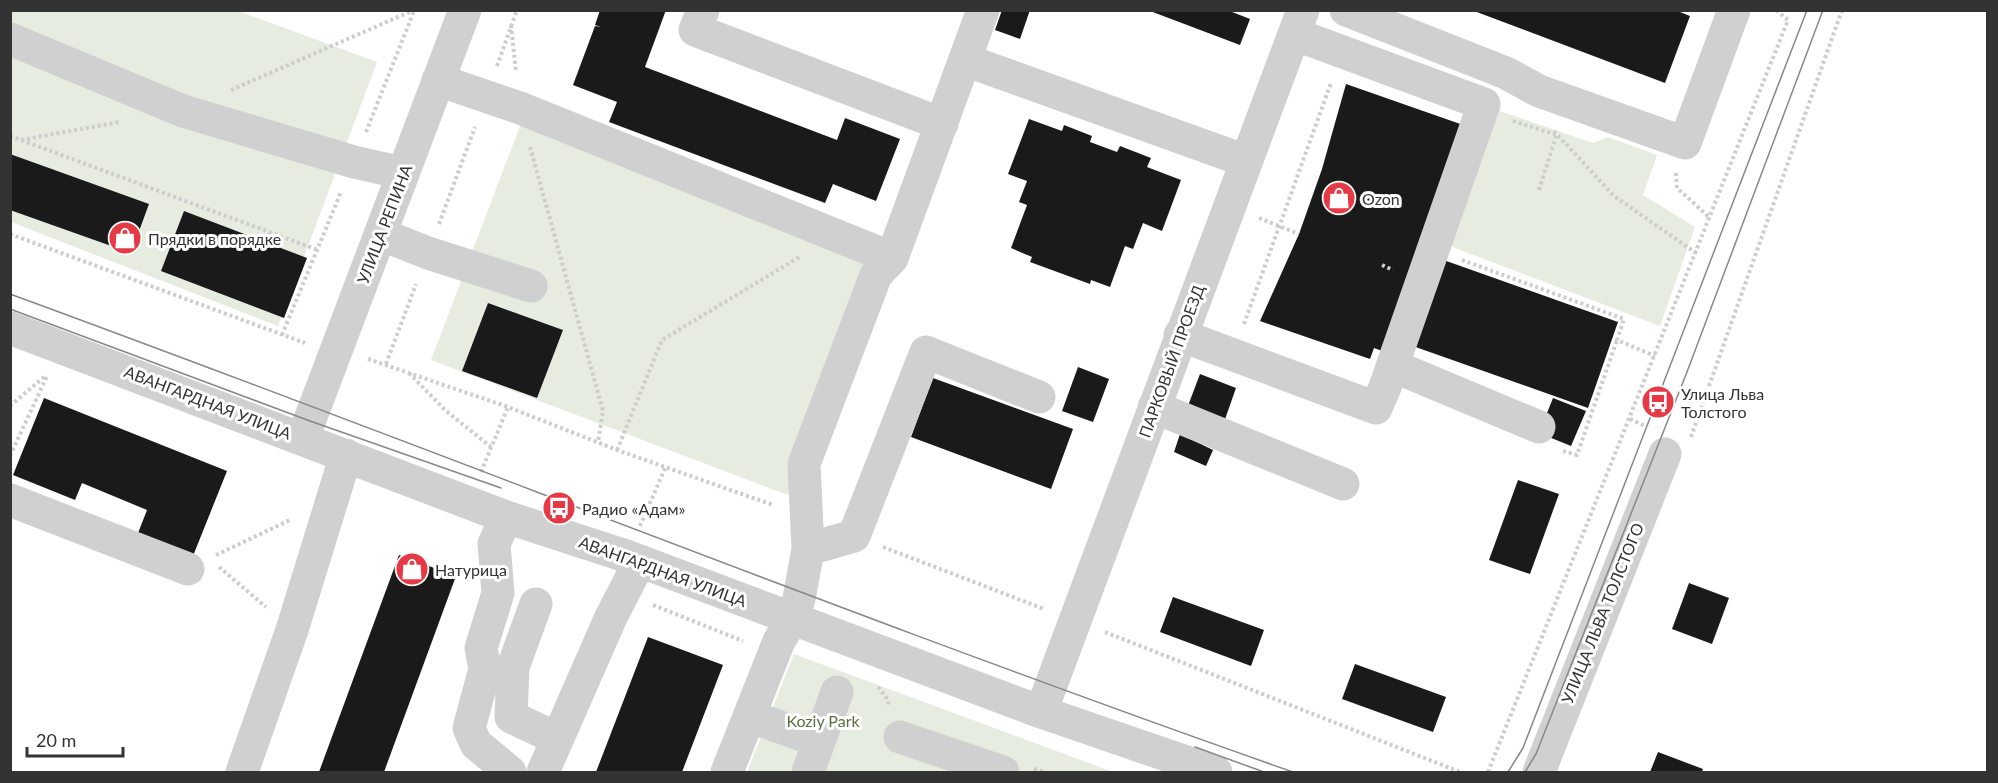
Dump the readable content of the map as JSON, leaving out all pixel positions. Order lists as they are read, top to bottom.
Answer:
{
  "streets": {
    "street": [
      "УЛИЦА РЕПИНА",
      "ПАРКОВЫЙ ПРОЕЗД",
      "АВАНГАРДНАЯ УЛИЦА",
      "УЛИЦА ЛЬВА ТОЛСТОГО"
    ]
  },
  "crossings": [
    ["УЛИЦА РЕПИНА", "АВАНГАРДНАЯ УЛИЦА"],
    ["ПАРКОВЫЙ ПРОЕЗД", "АВАНГАРДНАЯ УЛИЦА"]
  ],
  "parks": ["Koziy Park"],
  "places": {
    "shop": ["Ozon", "Прядки в порядке", "Натурица"],
    "bus stop": ["Улица Льва Толстого", "Радио «Адам»"]
  },
  "scale_bar": "20 m"
}
